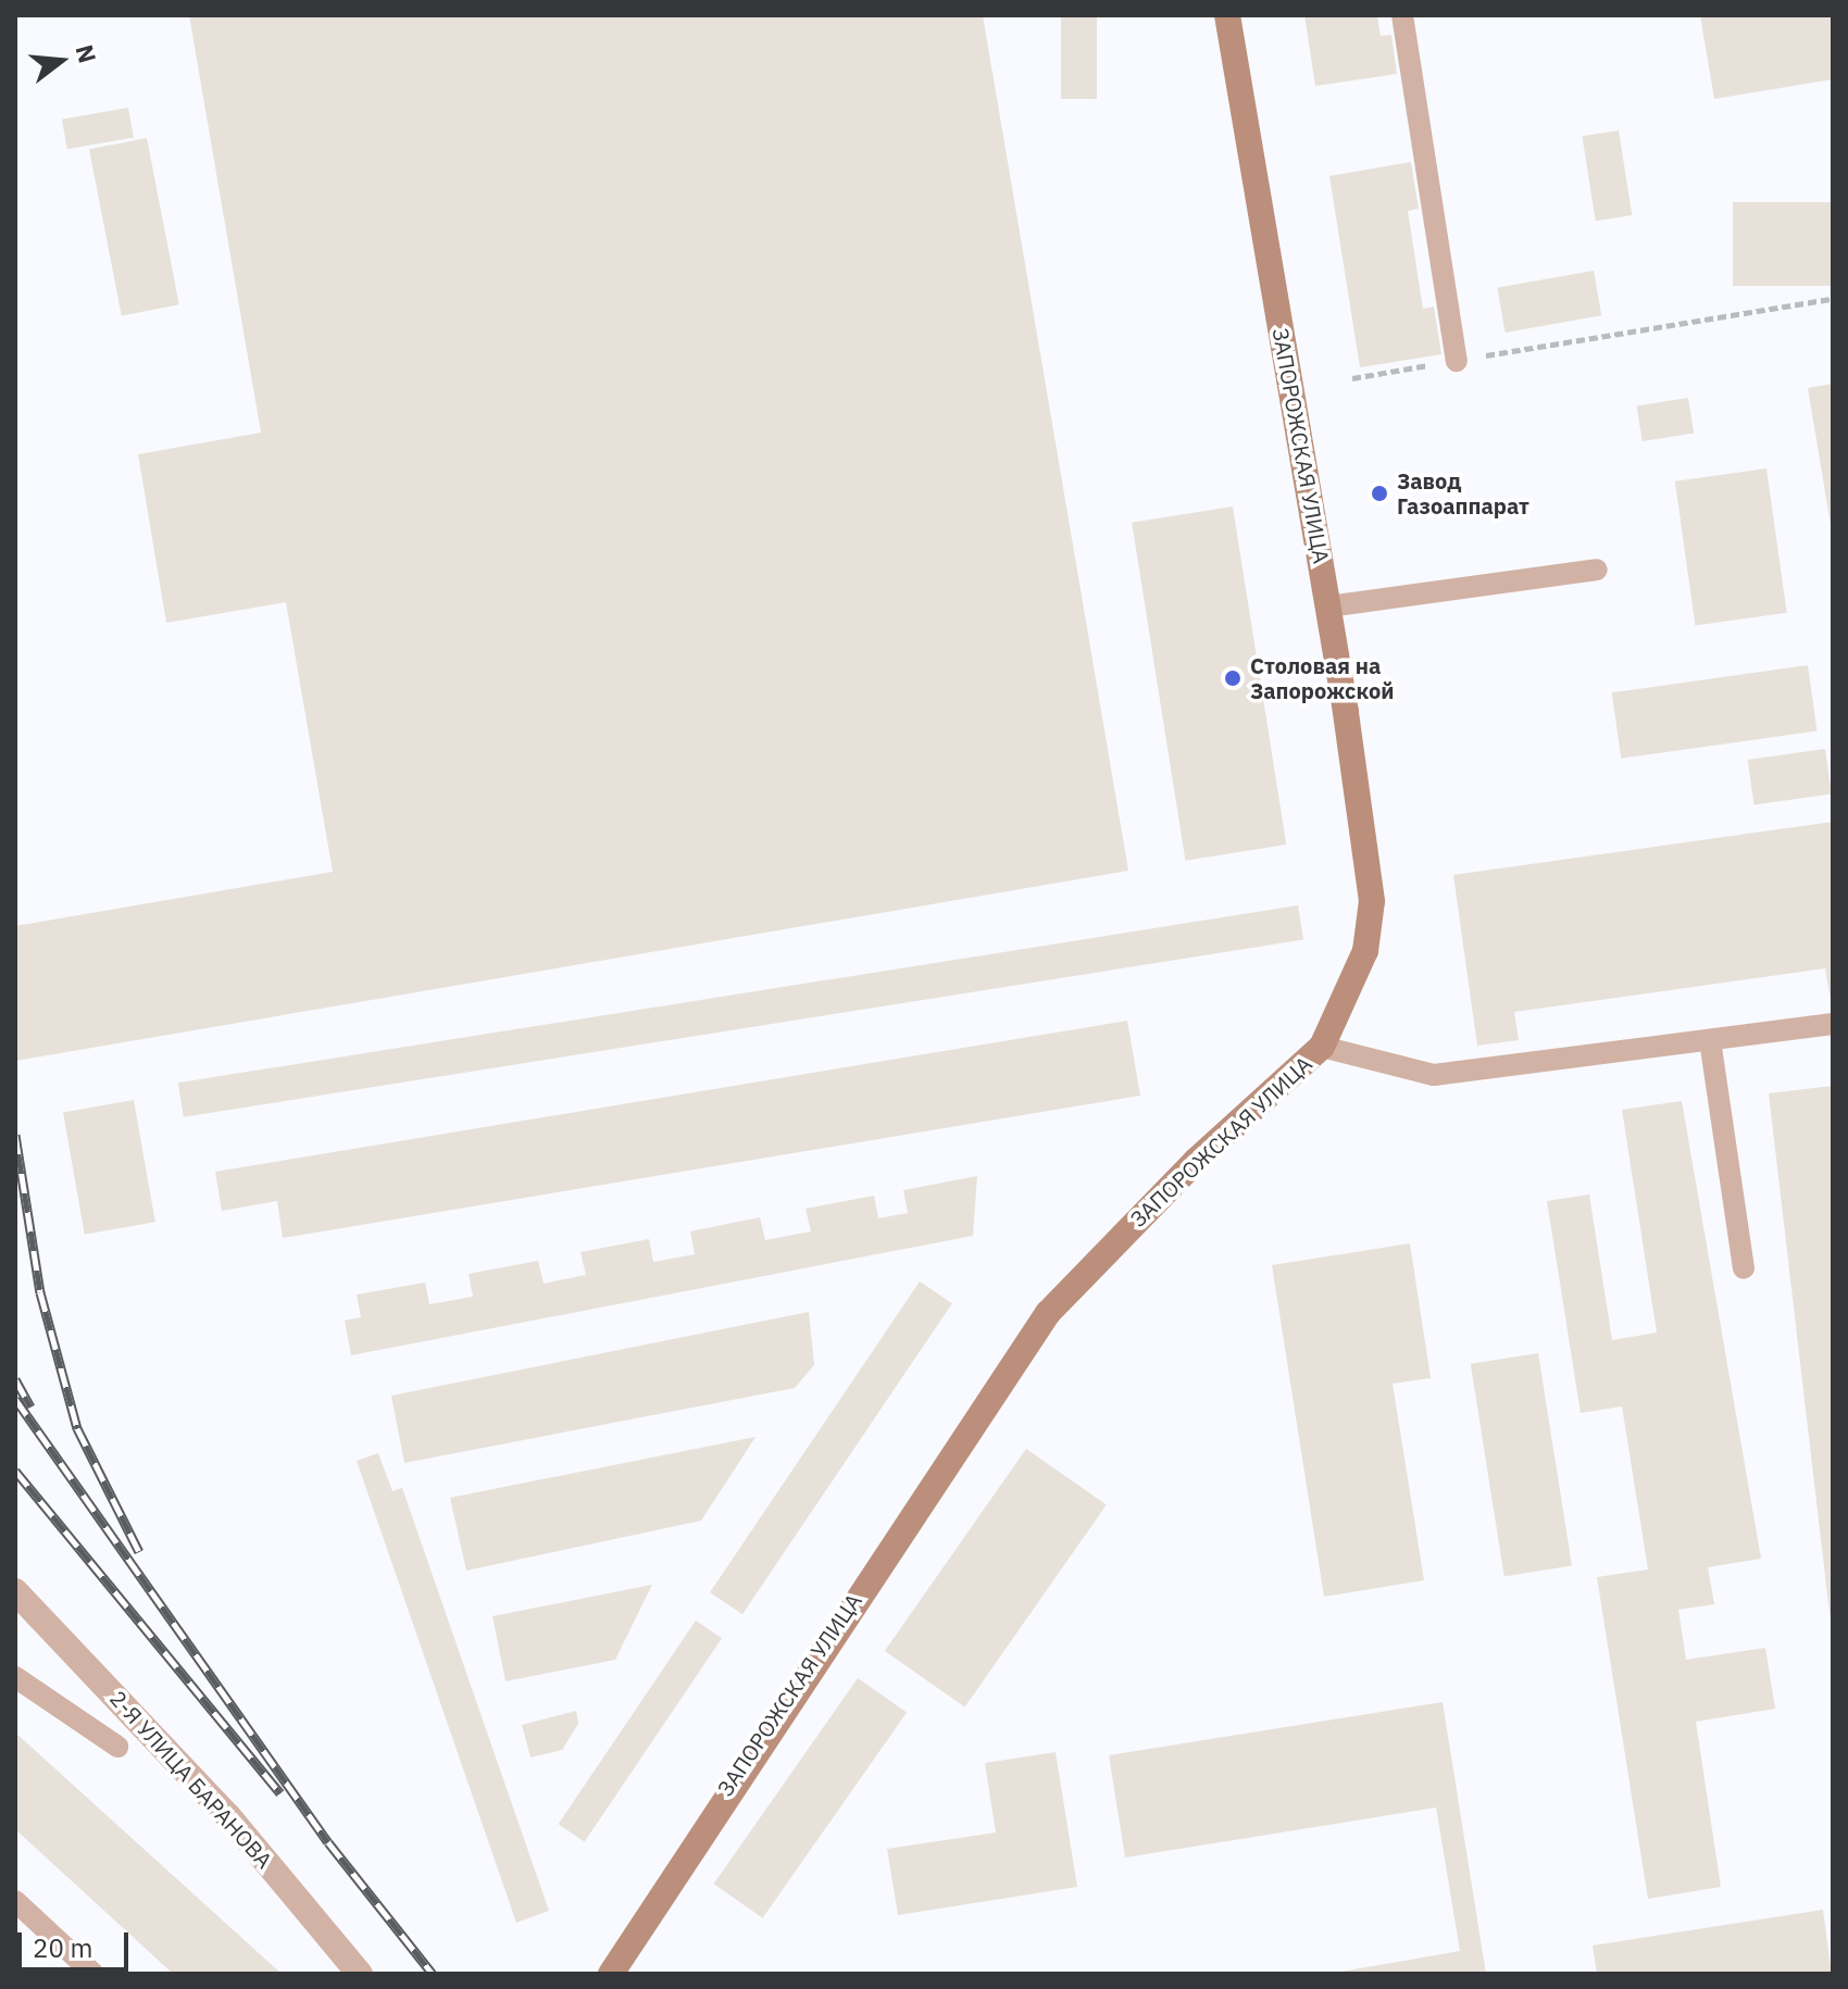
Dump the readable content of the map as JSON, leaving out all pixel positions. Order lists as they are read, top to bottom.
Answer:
{
  "streets": {
    "main road": ["ЗАПОРОЖСКАЯ УЛИЦА"],
    "street": ["2-Я УЛИЦА БАРАНОВА"]
  },
  "places": ["Завод Газоаппарат", "Столовая на Запорожской"],
  "scale_bar": "20 m",
  "north": "right"
}
